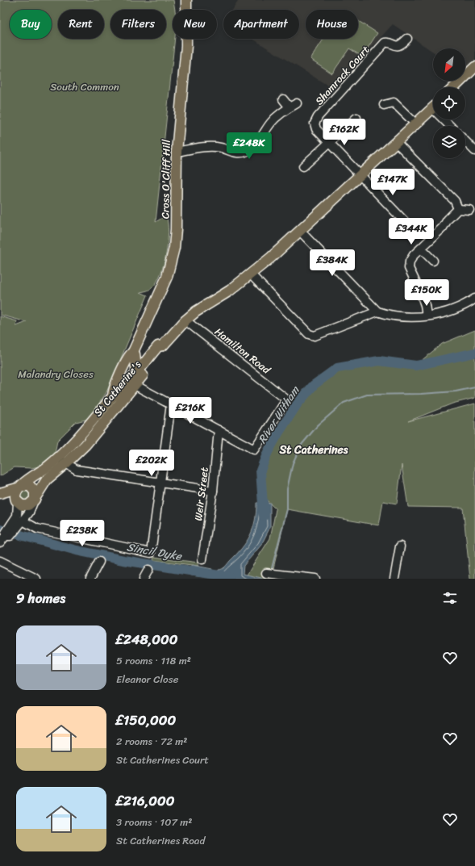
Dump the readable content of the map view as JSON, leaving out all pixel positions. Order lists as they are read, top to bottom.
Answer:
{
  "streets": {
    "main road": ["Cross O'Cliff Hill", "St Catherine's"],
    "street": ["Shamrock Court", "Hamilton Road", "Weir Street"]
  },
  "crossings": [
    ["Cross O'Cliff Hill", "St Catherine's"],
    ["Hamilton Road", "Weir Street"]
  ],
  "districts": ["St Catherines"],
  "water": ["River Witham", "Sincil Dyke"],
  "parks": ["South Common", "Malandry Closes"],
  "north": "bottom left",
  "page": {
    "chip": [
      "Buy",
      "Rent",
      "Filters",
      "New",
      "Apartment",
      "House"
    ],
    "price": [
      "£162K",
      "£248K",
      "£147K",
      "£344K",
      "£384K",
      "£150K",
      "£216K",
      "£202K",
      "£238K"
    ],
    "heading": "9 homes",
    "list": [
      {
        "name": "£248,000",
        "note": "5 rooms · 118 m² · Eleanor Close"
      },
      {
        "name": "£150,000",
        "note": "2 rooms · 72 m² · St Catherines Court"
      },
      {
        "name": "£216,000",
        "note": "3 rooms · 107 m² · St Catherines Road"
      }
    ]
  }
}
